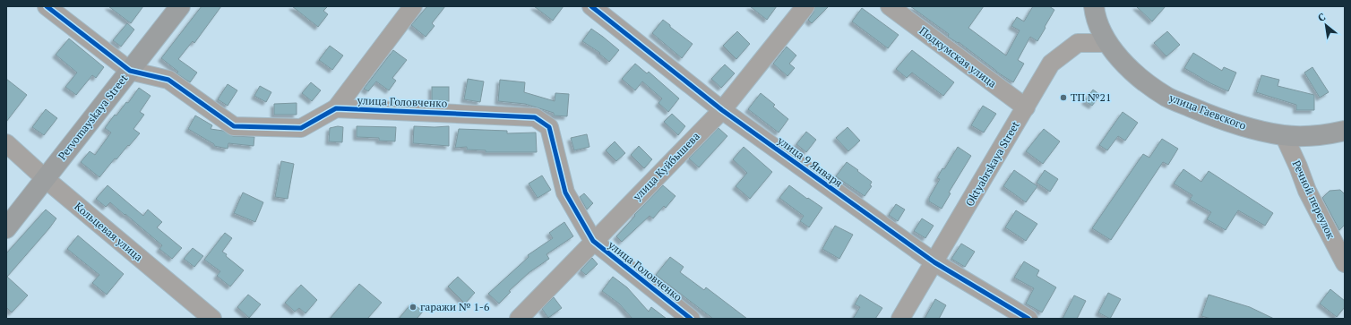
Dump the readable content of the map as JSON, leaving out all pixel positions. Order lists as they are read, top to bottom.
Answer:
{
  "streets": {
    "main road": ["улица Гаевского", "Pervomayskaya Street"],
    "street": [
      "Подкумская улица",
      "улица Головченко",
      "улица 9 Января",
      "Oktyabrskaya Street",
      "улица Куйбышева",
      "Речной переулок",
      "Кольцевая улица"
    ]
  },
  "crossings": [
    ["Подкумская улица", "Oktyabrskaya Street"],
    ["улица Головченко", "улица Куйбышева"],
    ["улица Гаевского", "Oktyabrskaya Street"],
    ["улица Гаевского", "Речной переулок"],
    ["Pervomayskaya Street", "Кольцевая улица"],
    ["улица 9 Января", "Oktyabrskaya Street"],
    ["улица 9 Января", "улица Куйбышева"]
  ],
  "places": ["ТП №21", "гаражи № 1-6"],
  "north": "top left"
}
